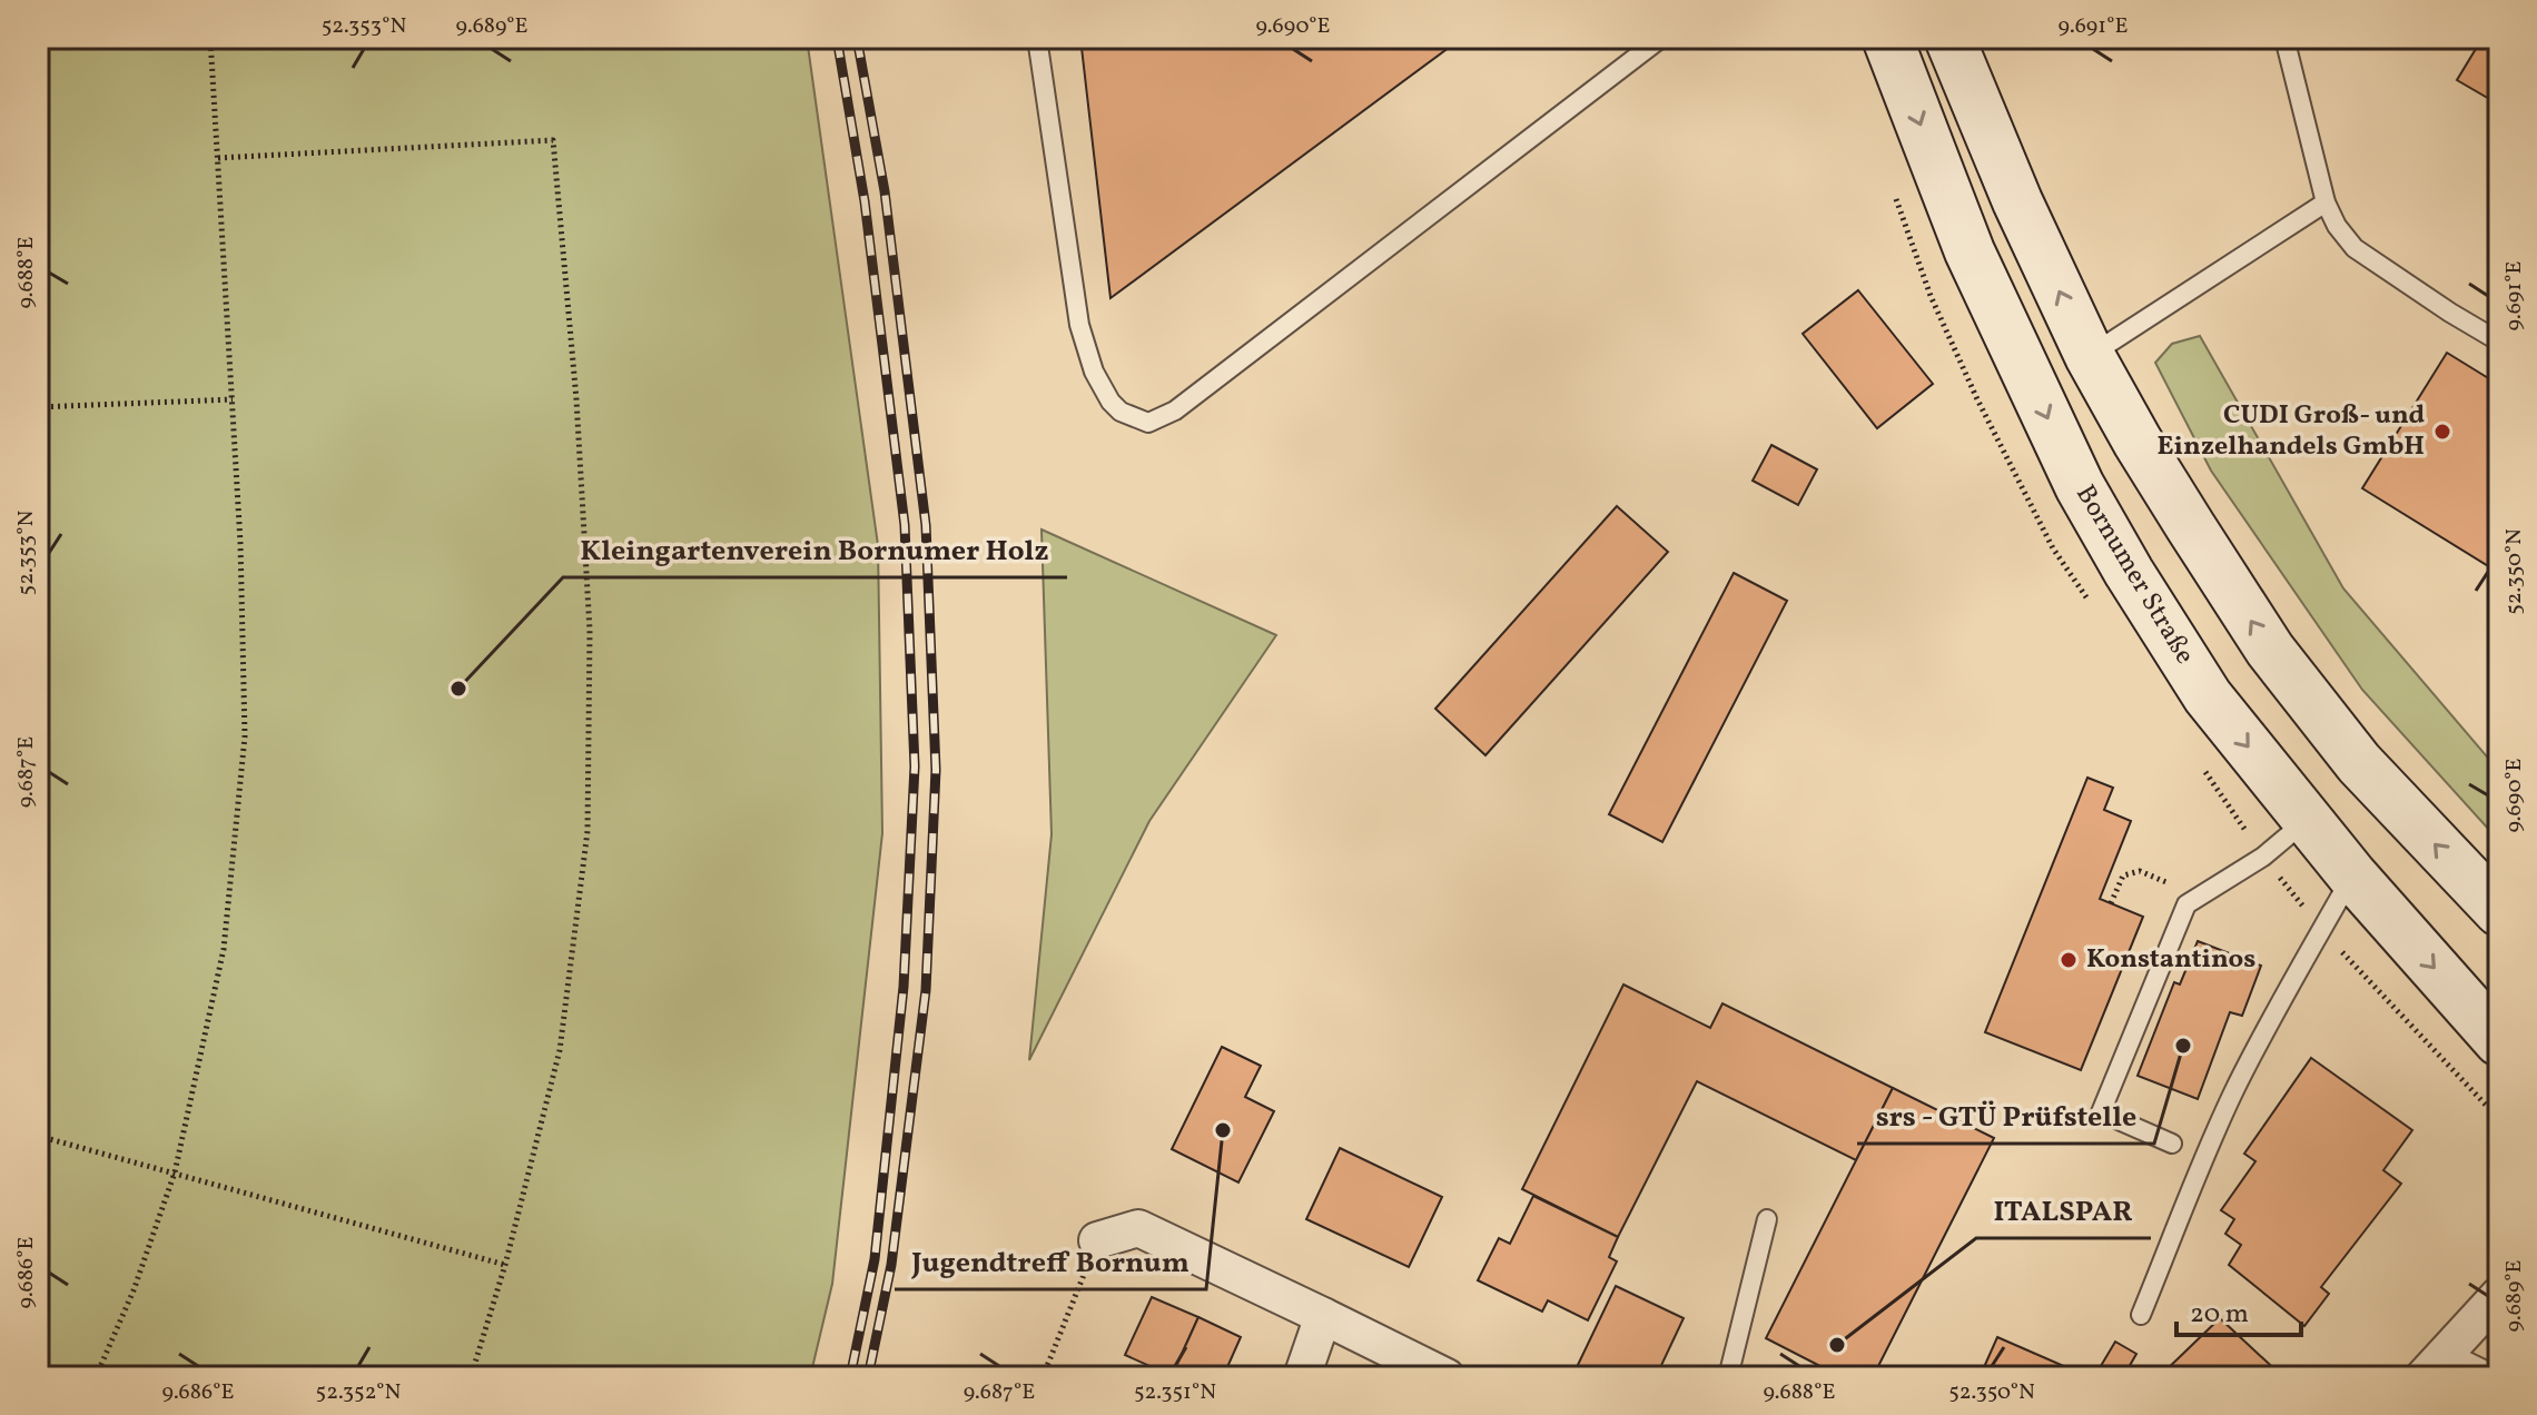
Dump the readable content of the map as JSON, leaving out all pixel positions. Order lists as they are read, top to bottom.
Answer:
{
  "streets": {
    "main road": ["Bornumer Straße"]
  },
  "places": [
    "CUDI Groß- und Einzelhandels GmbH",
    "Kleingartenverein Bornumer Holz",
    "Konstantinos",
    "srs - GTÜ Prüfstelle",
    "Jugendtreff Bornum",
    "ITALSPAR"
  ],
  "scale_bar": "20 m",
  "coordinates": [
    "52.353°N",
    "9.689°E",
    "9.690°E",
    "9.691°E",
    "9.688°E",
    "52.350°N",
    "9.687°E",
    "9.686°E",
    "52.352°N",
    "52.351°N"
  ]
}
